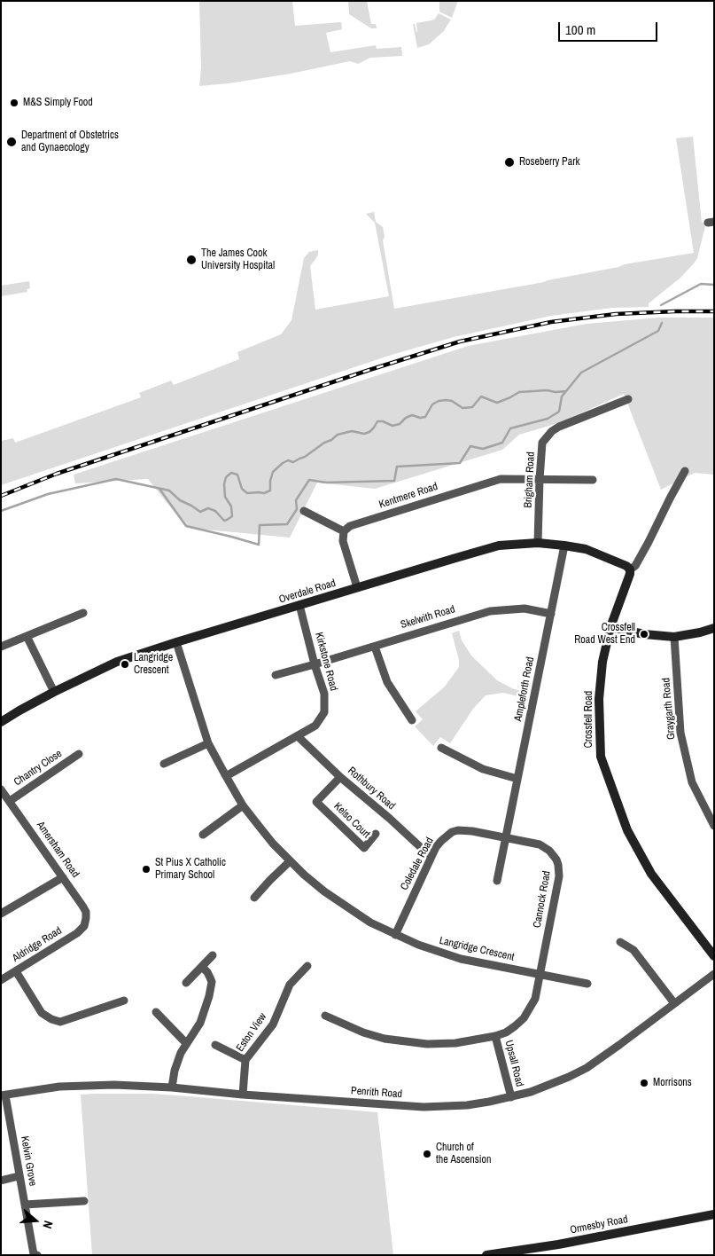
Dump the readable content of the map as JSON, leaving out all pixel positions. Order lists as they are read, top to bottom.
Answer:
{
  "streets": {
    "street": [
      "Brigham Road",
      "Kentmere Road",
      "Overdale Road",
      "Skelwith Road",
      "Kirkstone Road",
      "Ampleforth Road",
      "Graygarth Road",
      "Crossfell Road",
      "Chantry Close",
      "Rothbury Road",
      "Kelso Court",
      "Amersham Road",
      "Coledale Road",
      "Cannock Road",
      "Aldridge Road",
      "Langridge Crescent",
      "Eston View",
      "Upsall Road",
      "Penrith Road",
      "Kelvin Grove",
      "Ormesby Road"
    ]
  },
  "crossings": [
    ["Brigham Road", "Kentmere Road"],
    ["Brigham Road", "Overdale Road"],
    ["Overdale Road", "Kirkstone Road"],
    ["Overdale Road", "Ampleforth Road"],
    ["Overdale Road", "Crossfell Road"],
    ["Overdale Road", "Langridge Crescent"],
    ["Skelwith Road", "Kirkstone Road"],
    ["Skelwith Road", "Ampleforth Road"],
    ["Kirkstone Road", "Rothbury Road"],
    ["Kirkstone Road", "Langridge Crescent"],
    ["Ampleforth Road", "Coledale Road"],
    ["Ampleforth Road", "Cannock Road"],
    ["Chantry Close", "Amersham Road"],
    ["Rothbury Road", "Kelso Court"],
    ["Rothbury Road", "Coledale Road"],
    ["Amersham Road", "Aldridge Road"],
    ["Coledale Road", "Cannock Road"],
    ["Coledale Road", "Langridge Crescent"],
    ["Cannock Road", "Langridge Crescent"],
    ["Cannock Road", "Upsall Road"],
    ["Eston View", "Penrith Road"],
    ["Upsall Road", "Penrith Road"],
    ["Penrith Road", "Kelvin Grove"]
  ],
  "places": [
    "M&S Simply Food",
    "Department of Obstetrics and Gynaecology",
    "Roseberry Park",
    "The James Cook University Hospital",
    "Crossfell Road West End",
    "Langridge Crescent",
    "St Pius X Catholic Primary School",
    "Morrisons",
    "Church of the Ascension"
  ],
  "scale_bar": "100 m",
  "north": "right"
}
